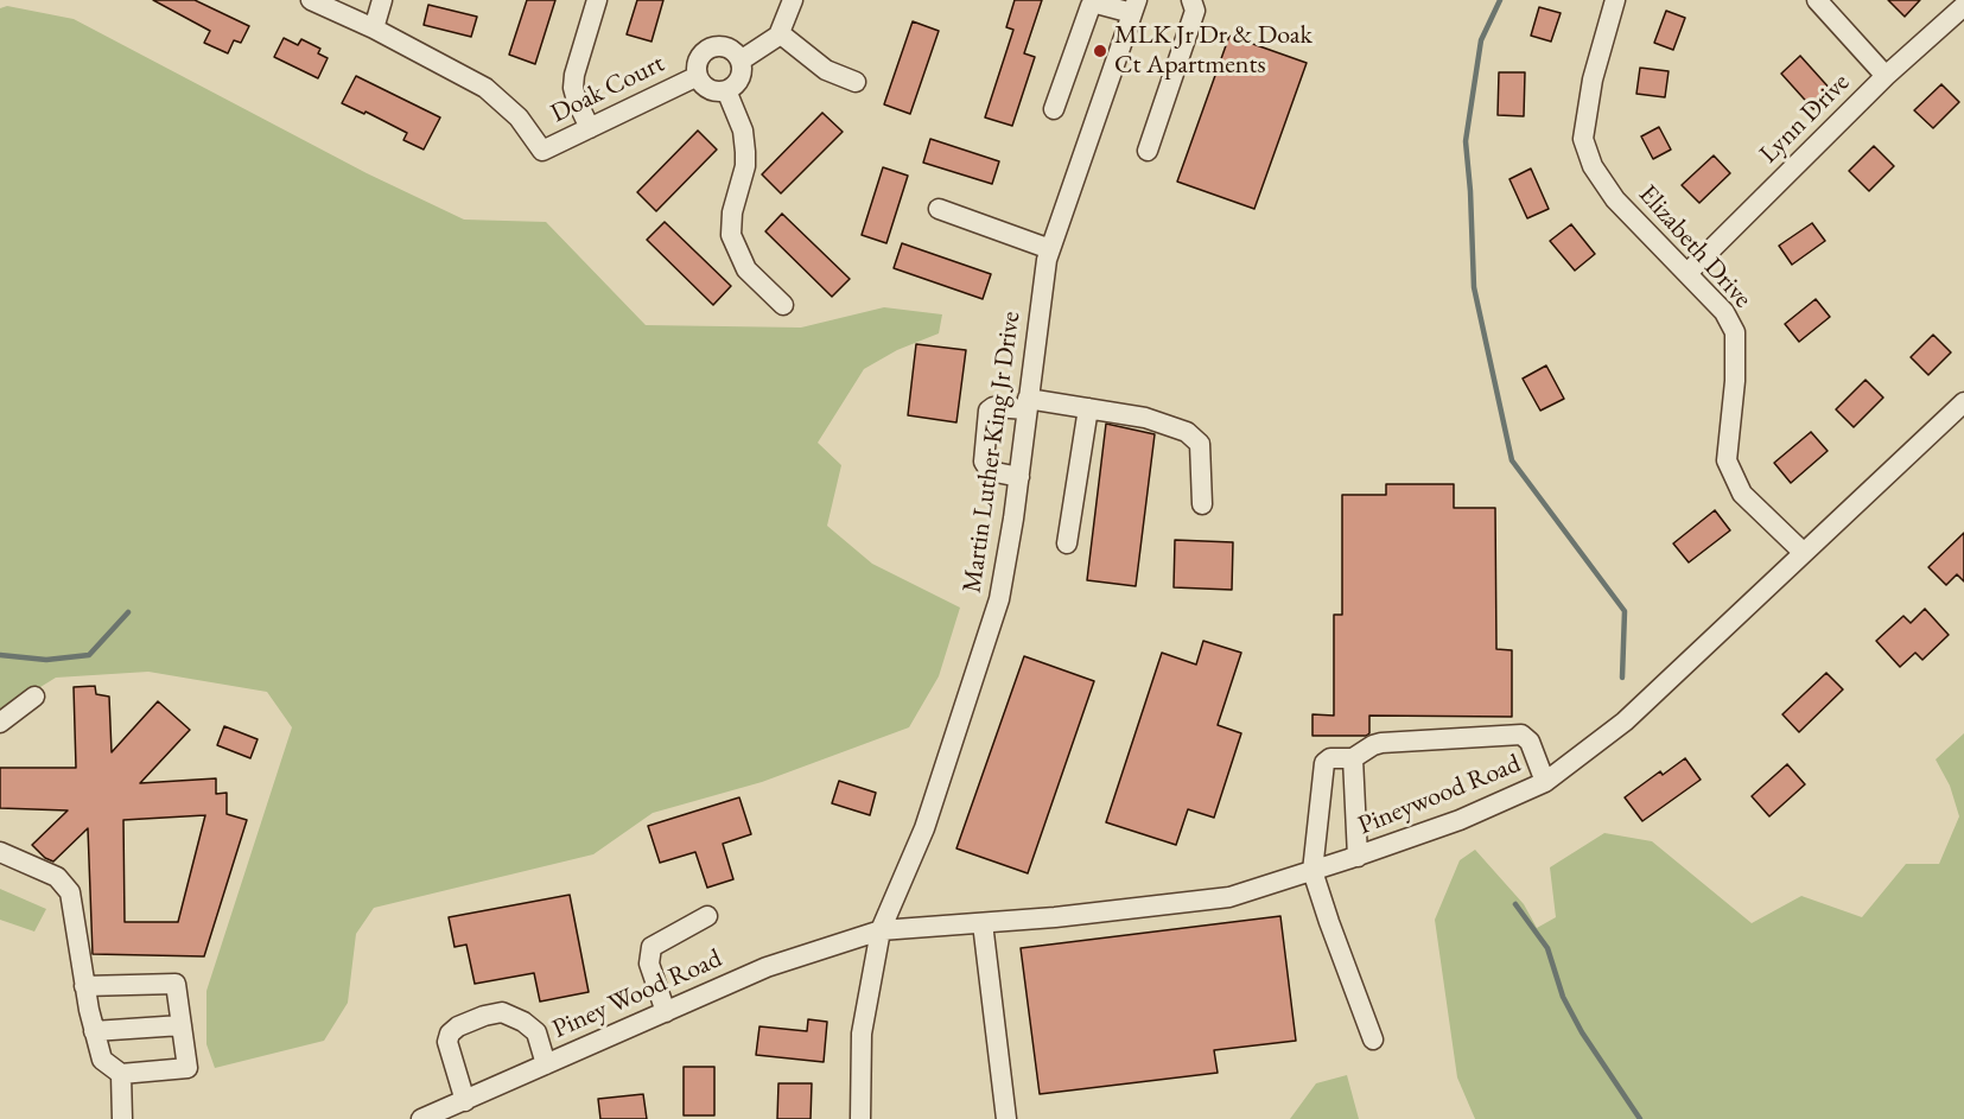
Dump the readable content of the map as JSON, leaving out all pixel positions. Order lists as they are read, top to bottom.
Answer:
{
  "streets": {
    "street": [
      "Doak Court",
      "Lynn Drive",
      "Elizabeth Drive",
      "Martin Luther King Jr Drive",
      "Pineywood Road",
      "Piney Wood Road"
    ]
  },
  "crossings": [
    ["Lynn Drive", "Elizabeth Drive"],
    ["Elizabeth Drive", "Pineywood Road"],
    ["Martin Luther King Jr Drive", "Pineywood Road"],
    ["Martin Luther King Jr Drive", "Piney Wood Road"],
    ["Pineywood Road", "Piney Wood Road"]
  ],
  "places": ["MLK Jr Dr & Doak Ct Apartments"]
}
